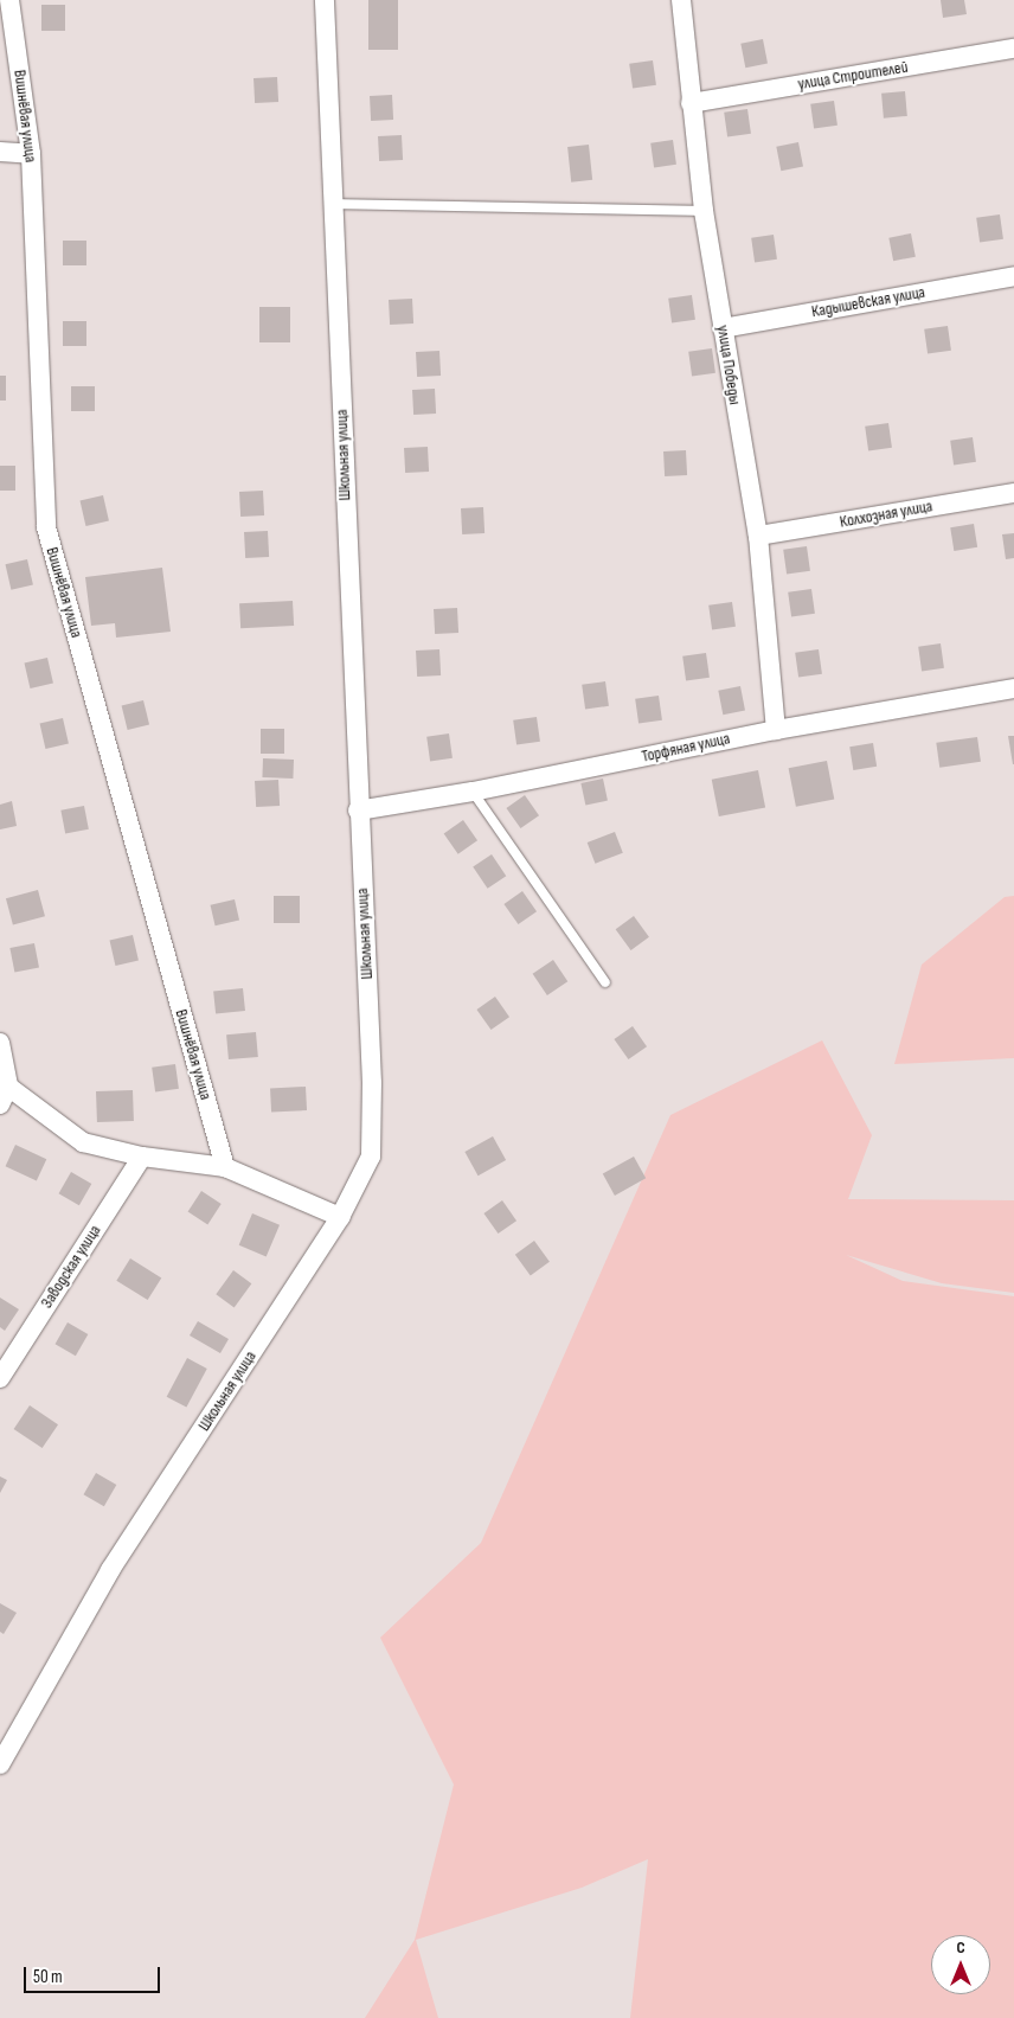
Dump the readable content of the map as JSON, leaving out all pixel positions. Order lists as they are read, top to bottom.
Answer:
{
  "streets": {
    "street": [
      "улица Строителей",
      "Вишнёвая улица",
      "Кадышевская улица",
      "улица Победы",
      "Школьная улица",
      "Колхозная улица",
      "Торфяная улица",
      "Заводская улица"
    ]
  },
  "crossings": [
    ["улица Строителей", "улица Победы"],
    ["Кадышевская улица", "улица Победы"],
    ["улица Победы", "Колхозная улица"],
    ["улица Победы", "Торфяная улица"],
    ["Школьная улица", "Торфяная улица"]
  ],
  "scale_bar": "50 m",
  "north": "top"
}
